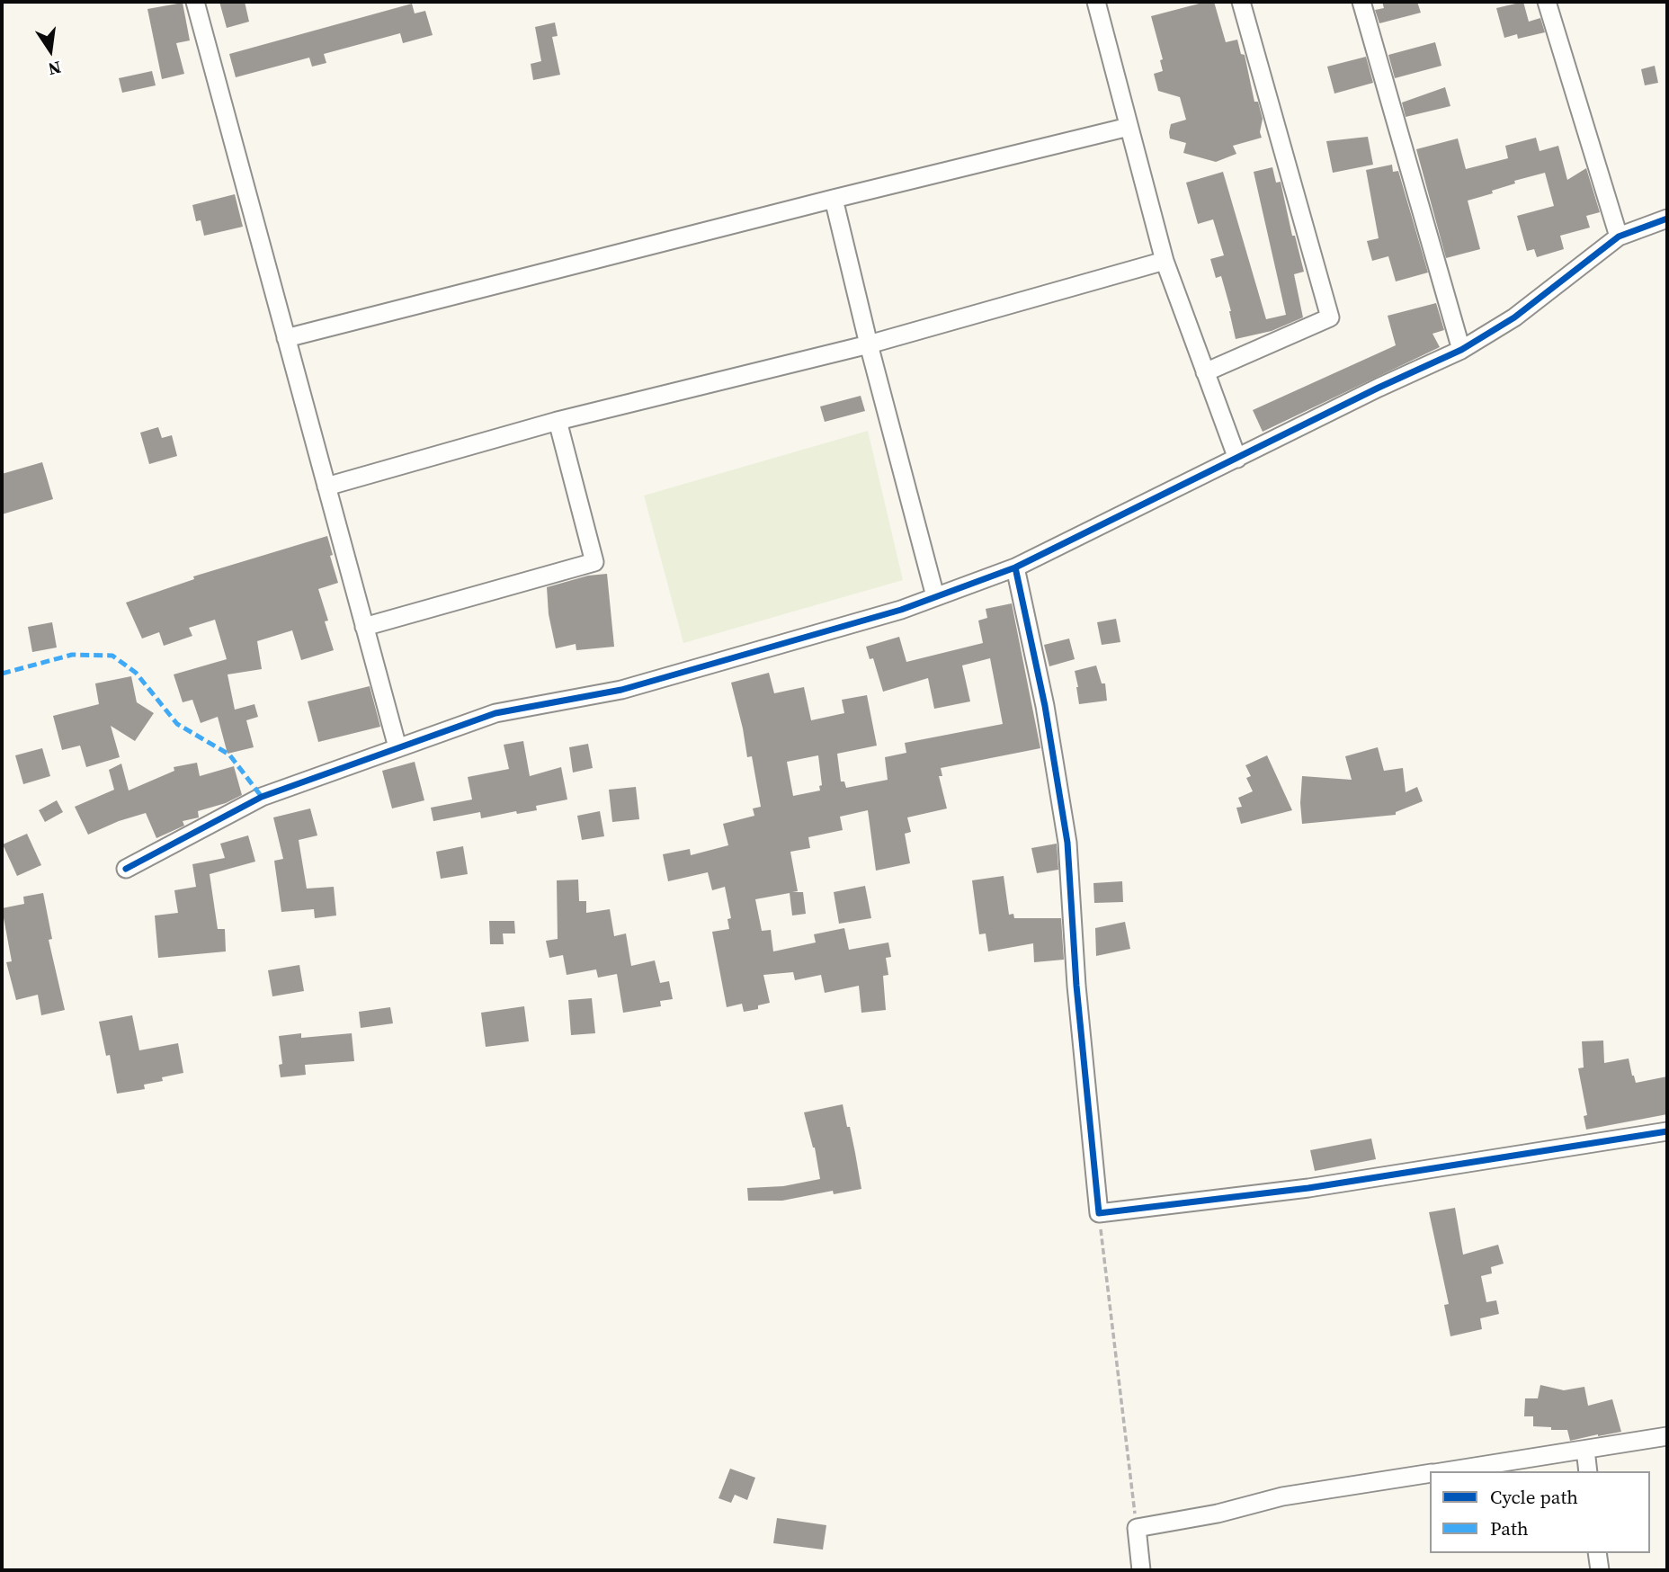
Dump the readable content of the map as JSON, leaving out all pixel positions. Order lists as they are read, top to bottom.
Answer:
{
  "legend": ["Cycle path", "Path"],
  "north": "bottom"
}
